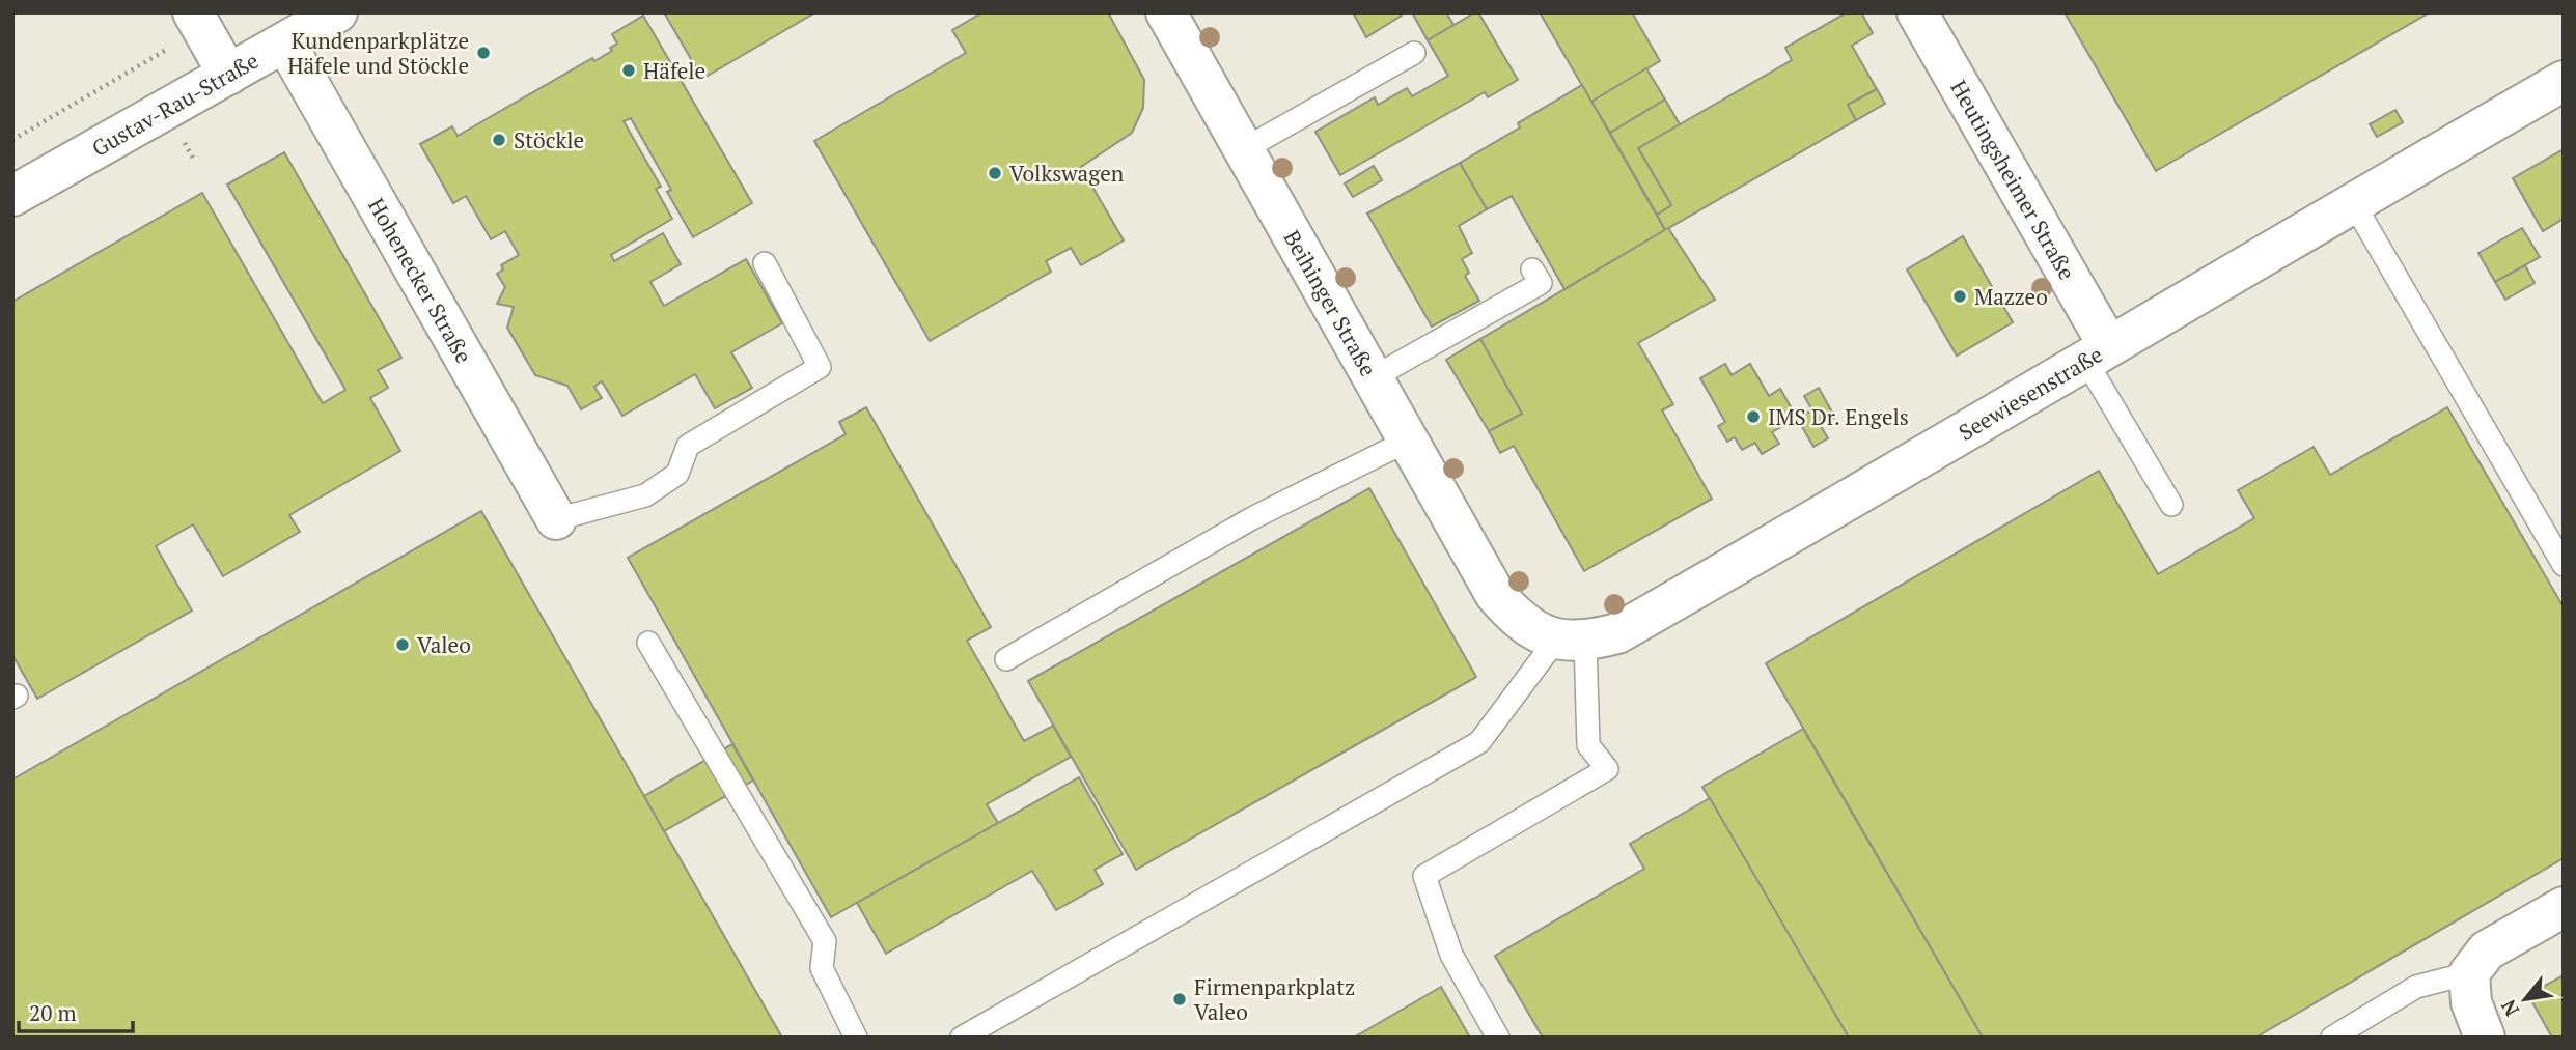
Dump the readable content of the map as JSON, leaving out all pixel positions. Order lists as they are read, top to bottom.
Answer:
{
  "streets": {
    "street": [
      "Gustav-Rau-Straße",
      "Heutingsheimer Straße",
      "Hohenecker Straße",
      "Beihinger Straße",
      "Seewiesenstraße"
    ]
  },
  "crossings": [
    ["Gustav-Rau-Straße", "Hohenecker Straße"],
    ["Heutingsheimer Straße", "Seewiesenstraße"],
    ["Beihinger Straße", "Seewiesenstraße"]
  ],
  "places": [
    "Kundenparkplätze Häfele und Stöckle",
    "Häfele",
    "Stöckle",
    "Volkswagen",
    "Mazzeo",
    "IMS Dr. Engels",
    "Valeo",
    "Firmenparkplatz Valeo"
  ],
  "scale_bar": "20 m",
  "north": "bottom left"
}
